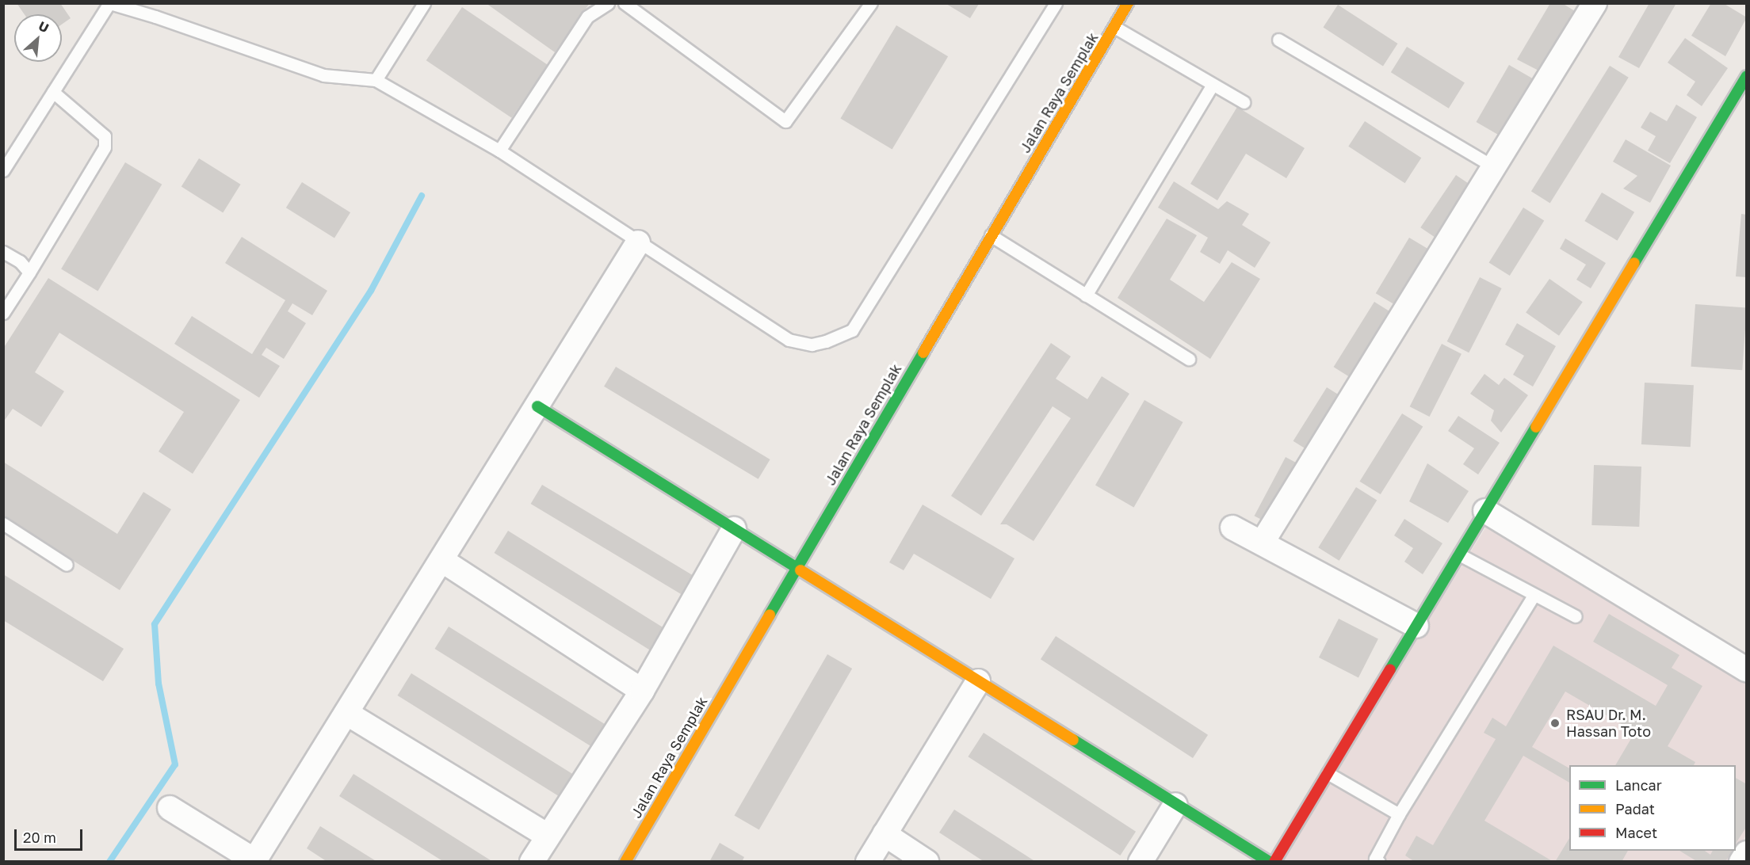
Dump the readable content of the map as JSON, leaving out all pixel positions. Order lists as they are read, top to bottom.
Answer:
{
  "streets": {
    "street": ["Jalan Raya Semplak"]
  },
  "places": ["RSAU Dr. M. Hassan Toto"],
  "legend": ["Lancar", "Padat", "Macet"],
  "scale_bar": "20 m",
  "north": "top right"
}
